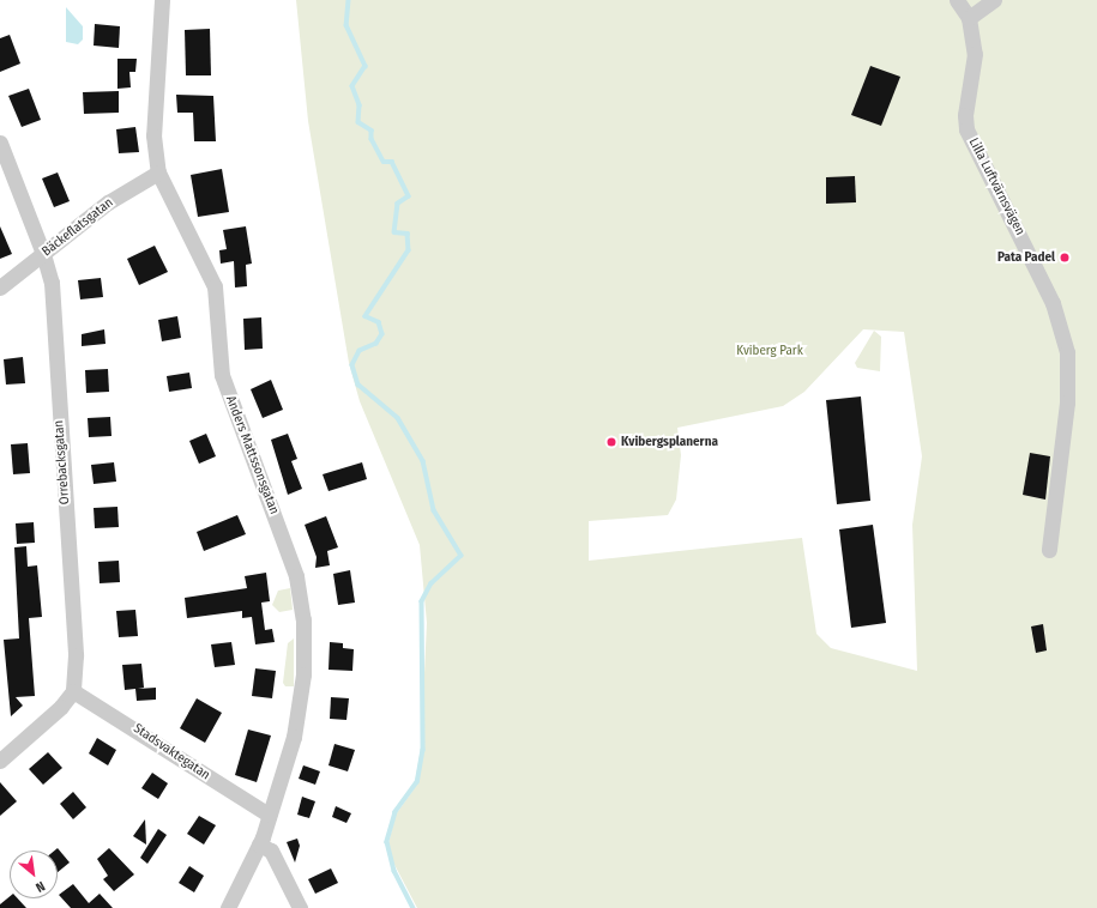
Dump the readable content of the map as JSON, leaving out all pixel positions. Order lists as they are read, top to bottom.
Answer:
{
  "streets": {
    "street": [
      "Lilla Luftvärnsvägen",
      "Bäckeflatsgatan",
      "Anders Mattssonsgatan",
      "Orrebacksgatan",
      "Stadsvaktegatan"
    ]
  },
  "crossings": [
    ["Bäckeflatsgatan", "Anders Mattssonsgatan"],
    ["Bäckeflatsgatan", "Orrebacksgatan"],
    ["Anders Mattssonsgatan", "Stadsvaktegatan"],
    ["Orrebacksgatan", "Stadsvaktegatan"]
  ],
  "parks": ["Kviberg Park"],
  "places": ["Pata Padel", "Kvibergsplanerna"],
  "north": "bottom right"
}
